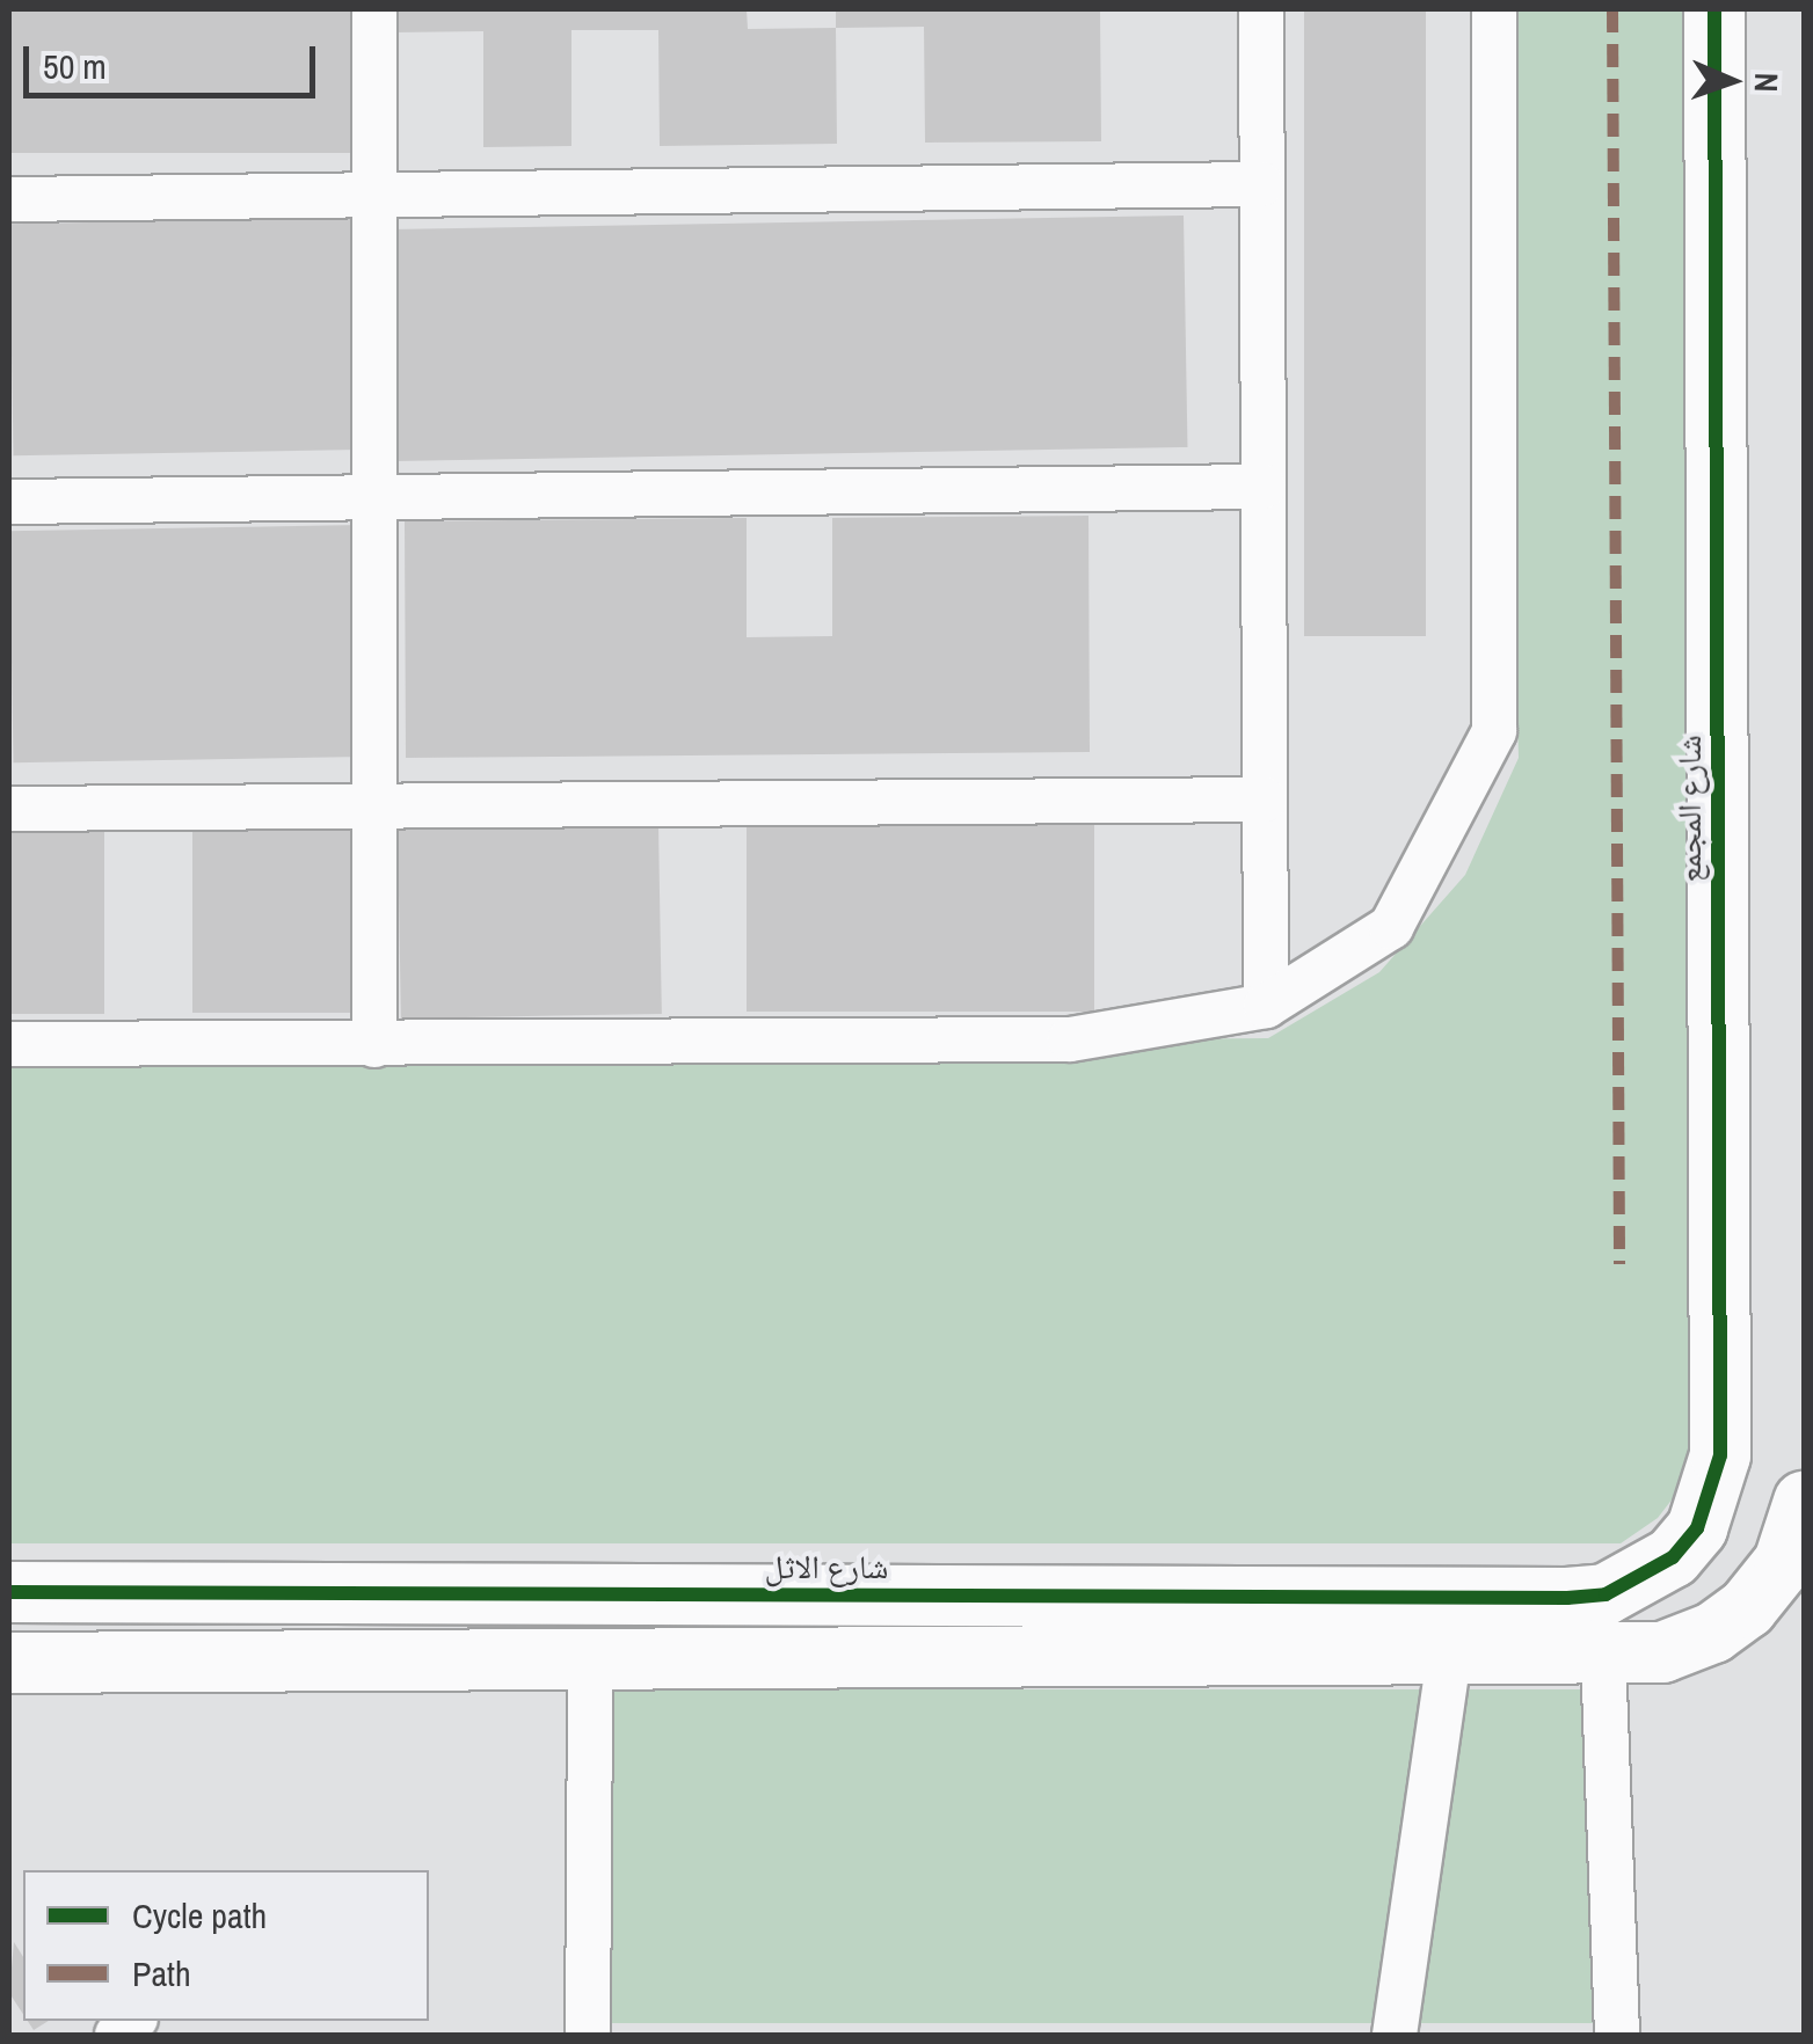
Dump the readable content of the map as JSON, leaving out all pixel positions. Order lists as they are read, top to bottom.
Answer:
{
  "streets": {
    "street": ["شارع المجمع", "شارع الاثل"]
  },
  "crossings": [
    ["شارع المجمع", "شارع الاثل"]
  ],
  "legend": ["Cycle path", "Path"],
  "scale_bar": "50 m",
  "north": "right"
}
